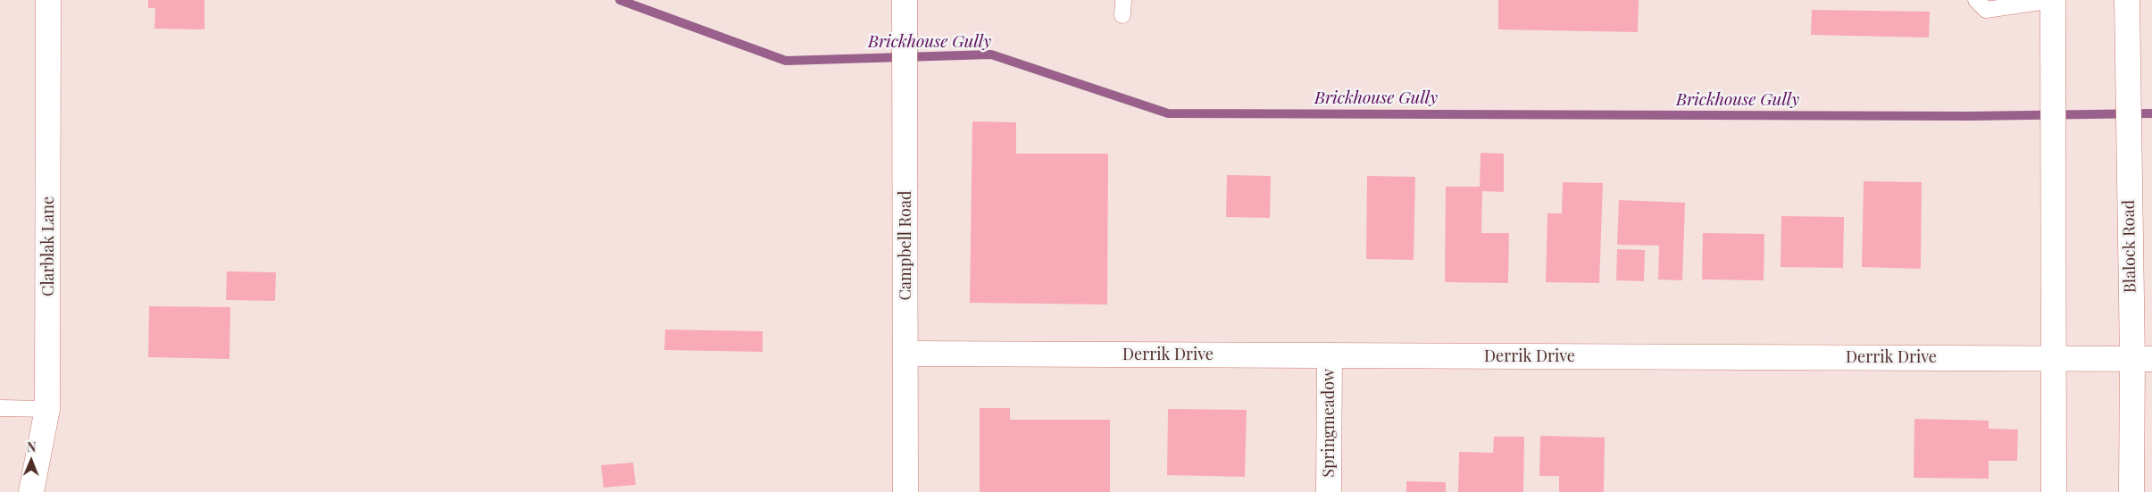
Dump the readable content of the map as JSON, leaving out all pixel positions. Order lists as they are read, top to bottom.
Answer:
{
  "streets": {
    "street": [
      "Campbell Road",
      "Clarblak Lane",
      "Blalock Road",
      "Derrik Drive",
      "Springmeadow"
    ]
  },
  "crossings": [
    ["Campbell Road", "Derrik Drive"],
    ["Blalock Road", "Derrik Drive"],
    ["Derrik Drive", "Springmeadow"]
  ],
  "water": ["Brickhouse Gully"],
  "north": "top"
}
